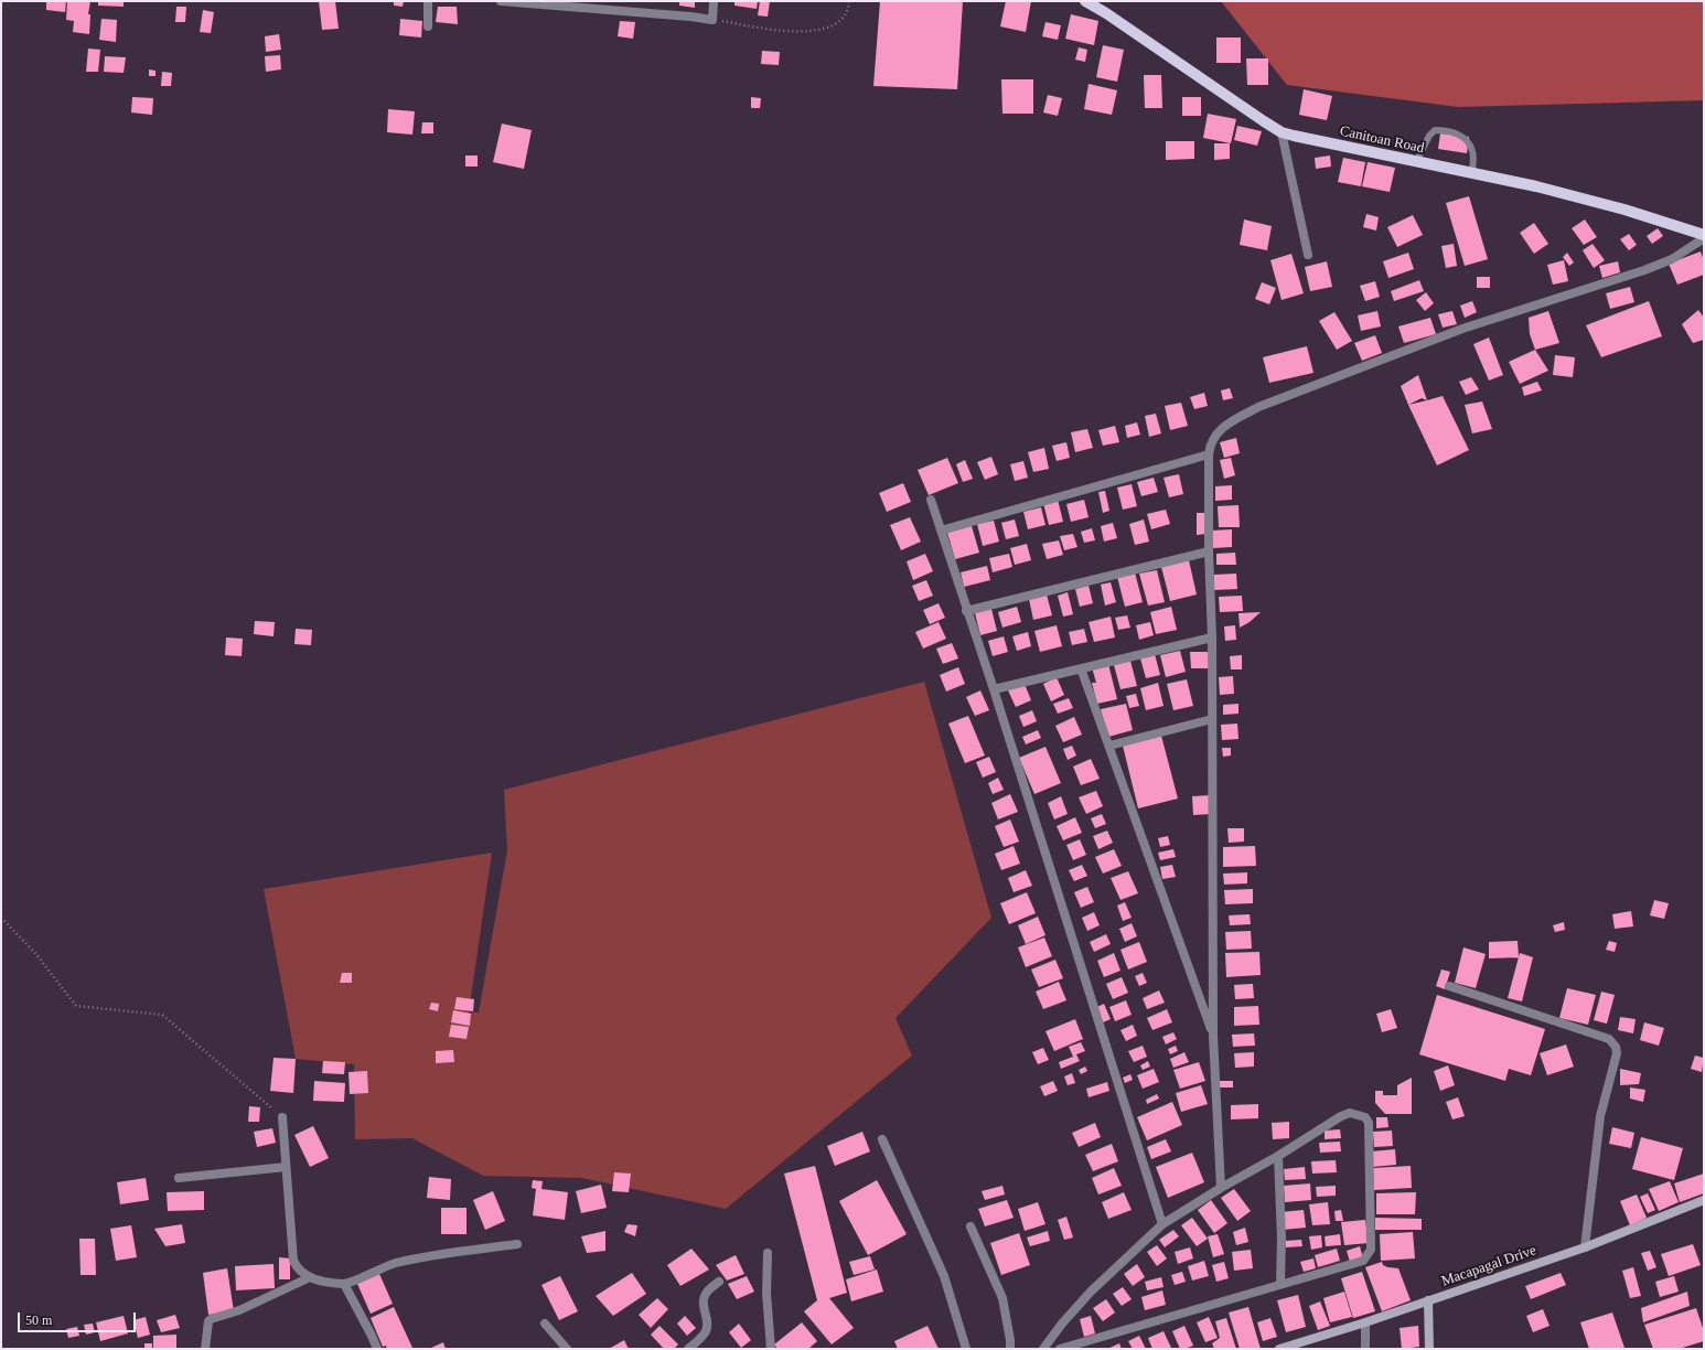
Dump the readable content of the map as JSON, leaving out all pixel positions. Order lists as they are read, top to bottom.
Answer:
{
  "streets": {
    "main road": ["Canitoan Road", "Macapagal Drive"]
  },
  "scale_bar": "50 m"
}
